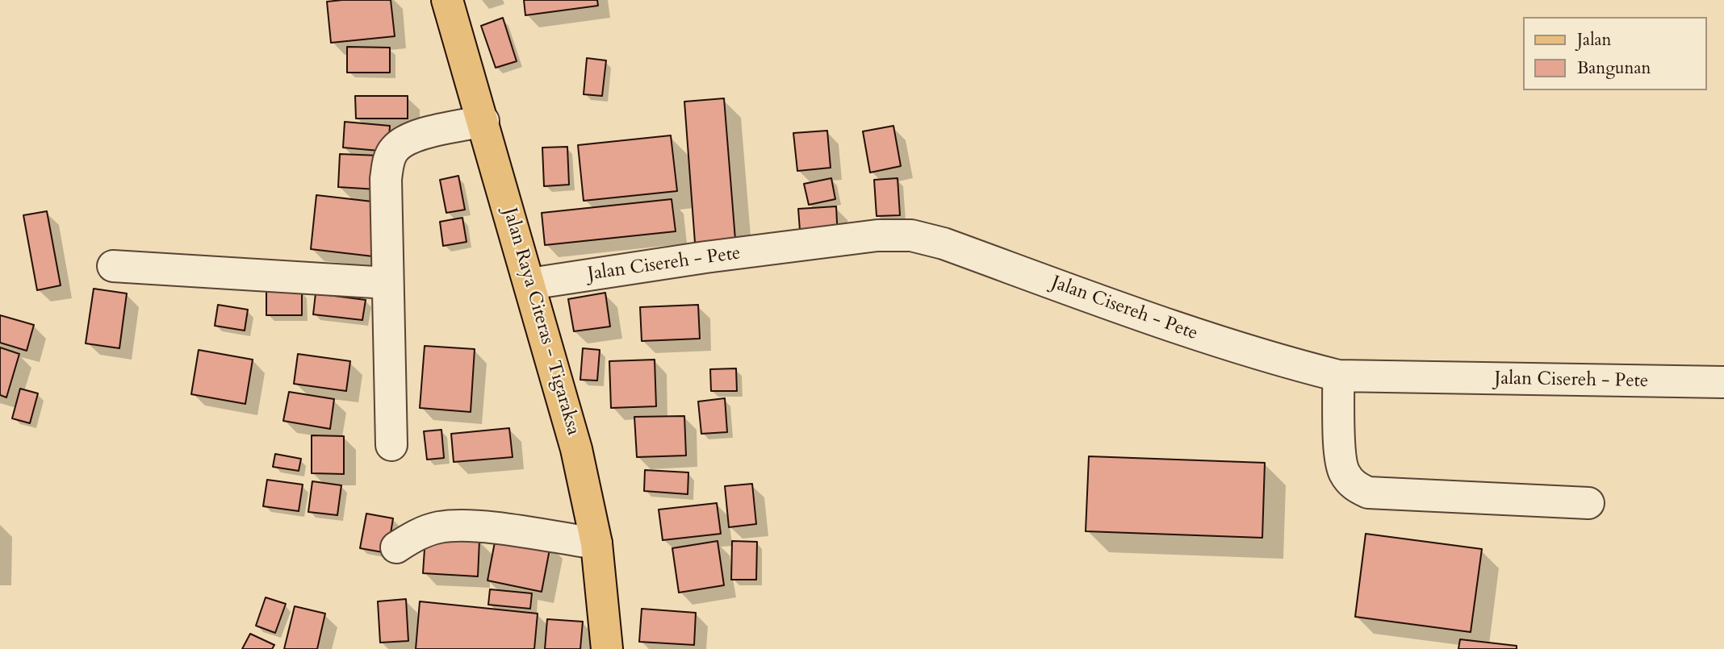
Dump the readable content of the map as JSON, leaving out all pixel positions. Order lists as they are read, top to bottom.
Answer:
{
  "streets": {
    "main road": ["Jalan Raya Citeras - Tigaraksa"],
    "street": ["Jalan Cisereh - Pete"]
  },
  "crossings": [
    ["Jalan Cisereh - Pete", "Jalan Raya Citeras - Tigaraksa"]
  ],
  "legend": ["Jalan", "Bangunan"]
}
